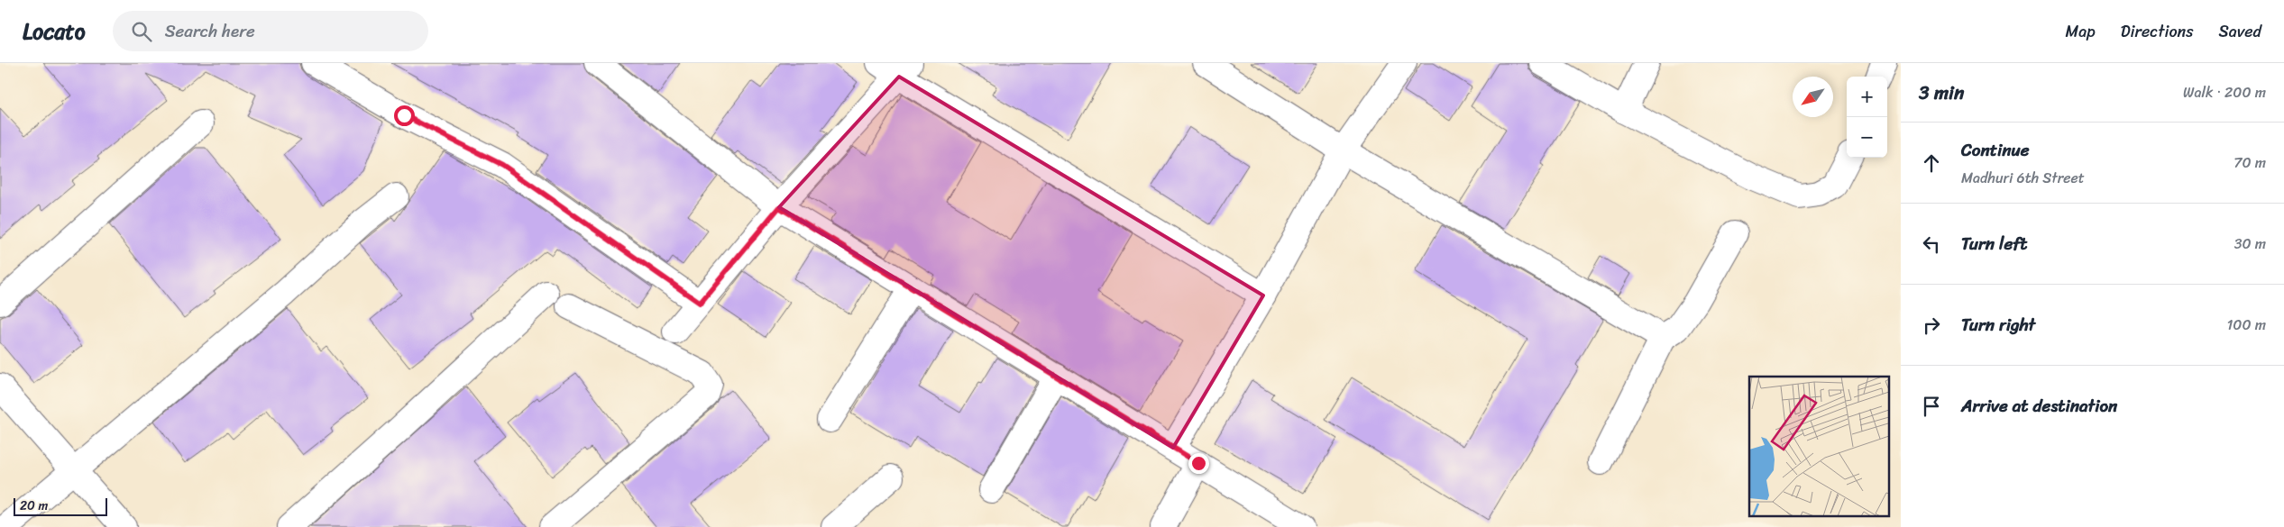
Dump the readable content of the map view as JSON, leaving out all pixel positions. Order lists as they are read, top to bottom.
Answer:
{
  "scale_bar": "20 m",
  "north": "bottom left",
  "page": {
    "header": "Locato",
    "search": "Search here",
    "nav": ["Map", "Directions", "Saved"],
    "heading": ["3 min", "Walk · 200 m"],
    "map_buttons": ["+", "−"],
    "list": [
      ["Continue", "Madhuri 6th Street", "70 m"],
      ["Turn left", "30 m"],
      ["Turn right", "100 m"],
      "Arrive at destination"
    ],
    "scale": "20 m"
  }
}
